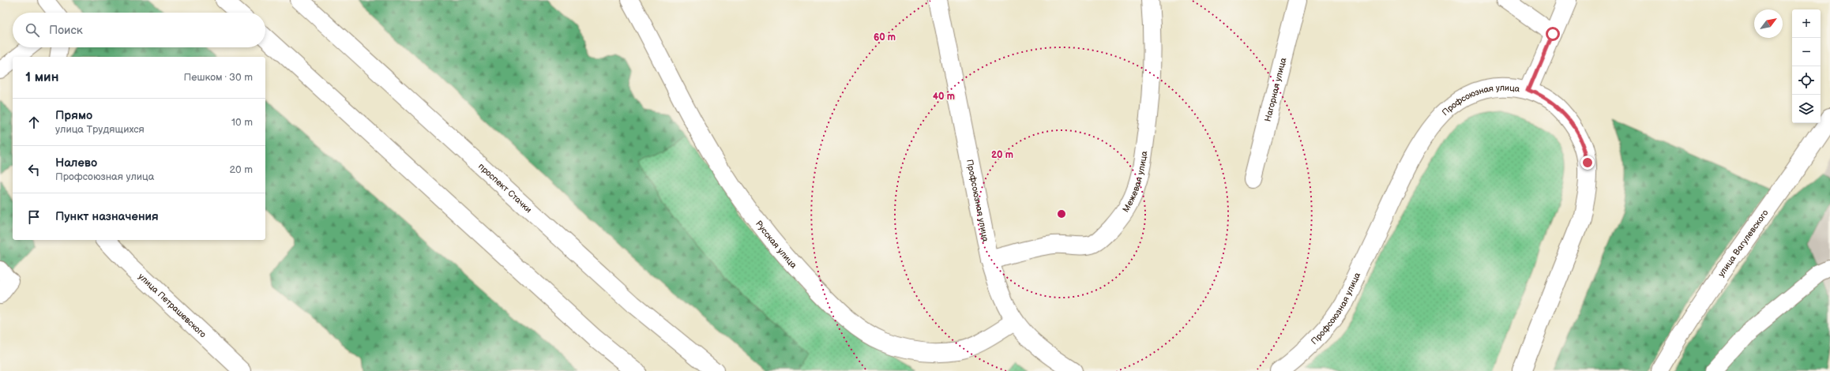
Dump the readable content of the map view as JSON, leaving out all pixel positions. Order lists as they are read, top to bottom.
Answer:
{
  "streets": {
    "main road": [
      "Нагорная улица",
      "Профсоюзная улица",
      "Межевая улица",
      "проспект Стачки",
      "Русская улица",
      "улица Вагулевского",
      "улица Петрашевского"
    ]
  },
  "crossings": [
    ["Профсоюзная улица", "Межевая улица"],
    ["Профсоюзная улица", "Русская улица"]
  ],
  "north": "top right",
  "page": {
    "map_buttons": ["+", "−"],
    "search": "Поиск",
    "heading": ["1 мин", "Пешком · 30 m"],
    "list": [
      ["Прямо", "улица Трудящихся", "10 m"],
      ["Налево", "Профсоюзная улица", "20 m"],
      "Пункт назначения"
    ]
  },
  "rings": ["60 m", "40 m", "20 m"]
}
